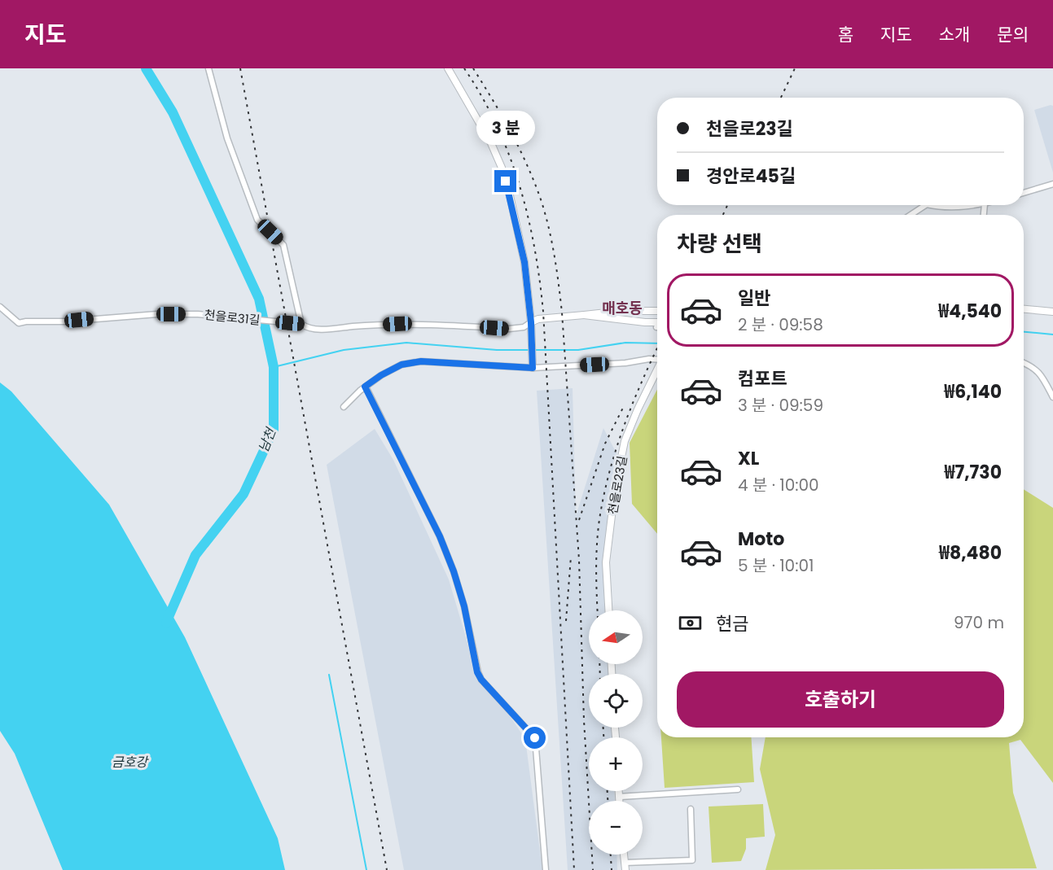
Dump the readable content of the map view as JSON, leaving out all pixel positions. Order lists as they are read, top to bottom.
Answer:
{
  "streets": {
    "street": ["천을로31길", "천을로23길"]
  },
  "districts": ["매호동"],
  "water": ["남천", "금호강"],
  "north": "left",
  "page": {
    "header": "지도",
    "nav": [
      "홈",
      "지도",
      "소개",
      "문의"
    ],
    "banner": ["천을로23길", "경안로45길"],
    "bubble": "3 분",
    "heading": "차량 선택",
    "list": [
      {
        "name": "일반",
        "note": "2 분 · 09:58",
        "value": "₩4,540"
      },
      {
        "name": "컴포트",
        "note": "3 분 · 09:59",
        "value": "₩6,140"
      },
      {
        "name": "XL",
        "note": "4 분 · 10:00",
        "value": "₩7,730"
      },
      {
        "name": "Moto",
        "note": "5 분 · 10:01",
        "value": "₩8,480"
      }
    ],
    "pay": ["현금", "970 m"],
    "map_buttons": ["+", "−"],
    "buttons": "호출하기"
  }
}
